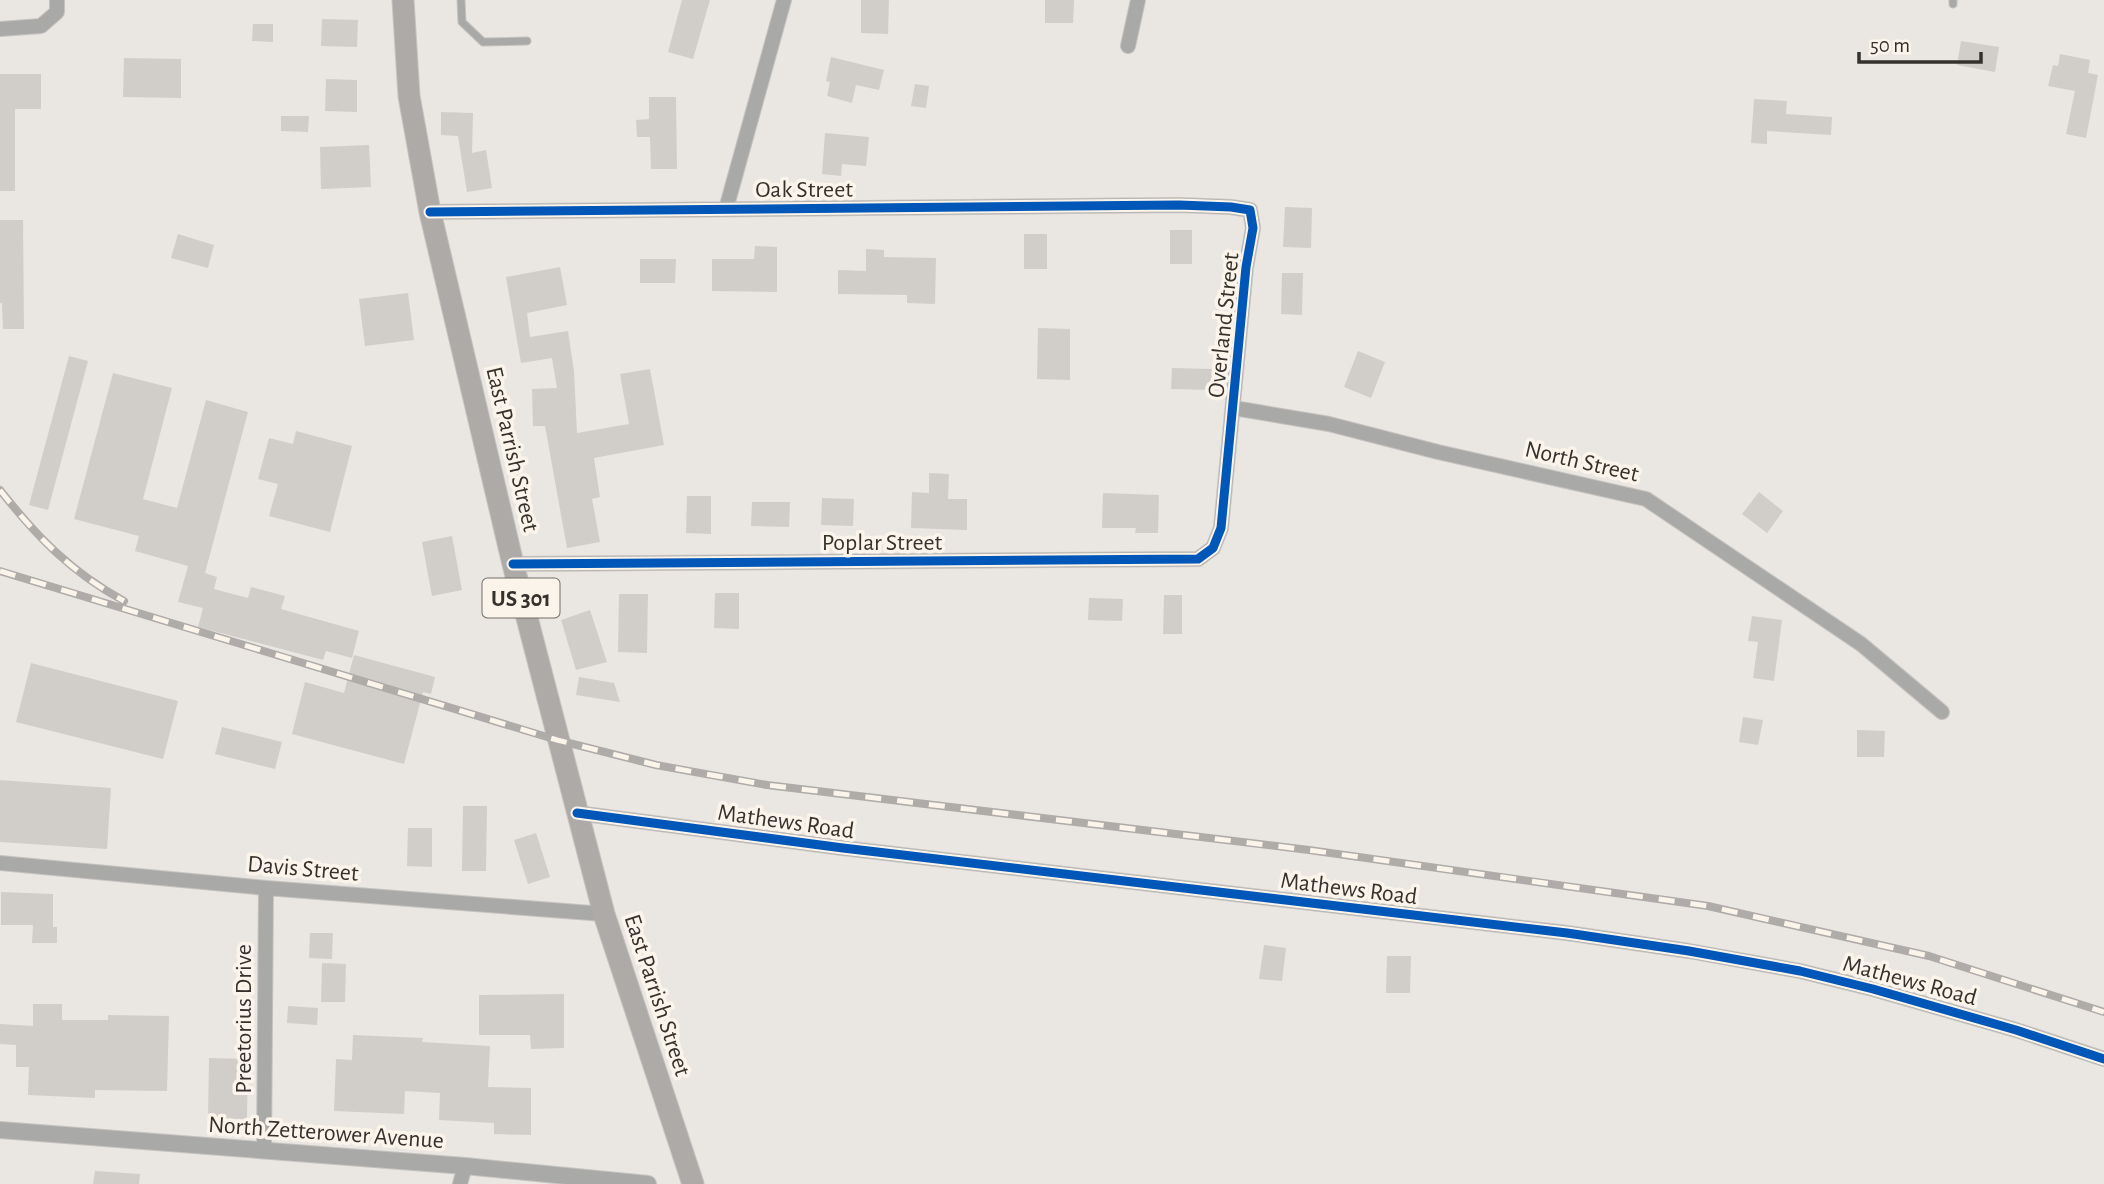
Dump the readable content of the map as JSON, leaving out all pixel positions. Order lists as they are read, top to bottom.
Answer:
{
  "streets": {
    "main road": ["East Parrish Street", "US 301"],
    "street": [
      "Oak Street",
      "Overland Street",
      "North Street",
      "Poplar Street",
      "Mathews Road",
      "Davis Street",
      "Preetorius Drive",
      "North Zetterower Avenue"
    ]
  },
  "crossings": [
    ["Oak Street", "Overland Street"],
    ["Oak Street", "East Parrish Street"],
    ["Overland Street", "North Street"],
    ["Overland Street", "Poplar Street"],
    ["East Parrish Street", "Poplar Street"],
    ["East Parrish Street", "Mathews Road"],
    ["East Parrish Street", "Davis Street"],
    ["Davis Street", "Preetorius Drive"],
    ["Preetorius Drive", "North Zetterower Avenue"]
  ],
  "scale_bar": "50 m"
}
